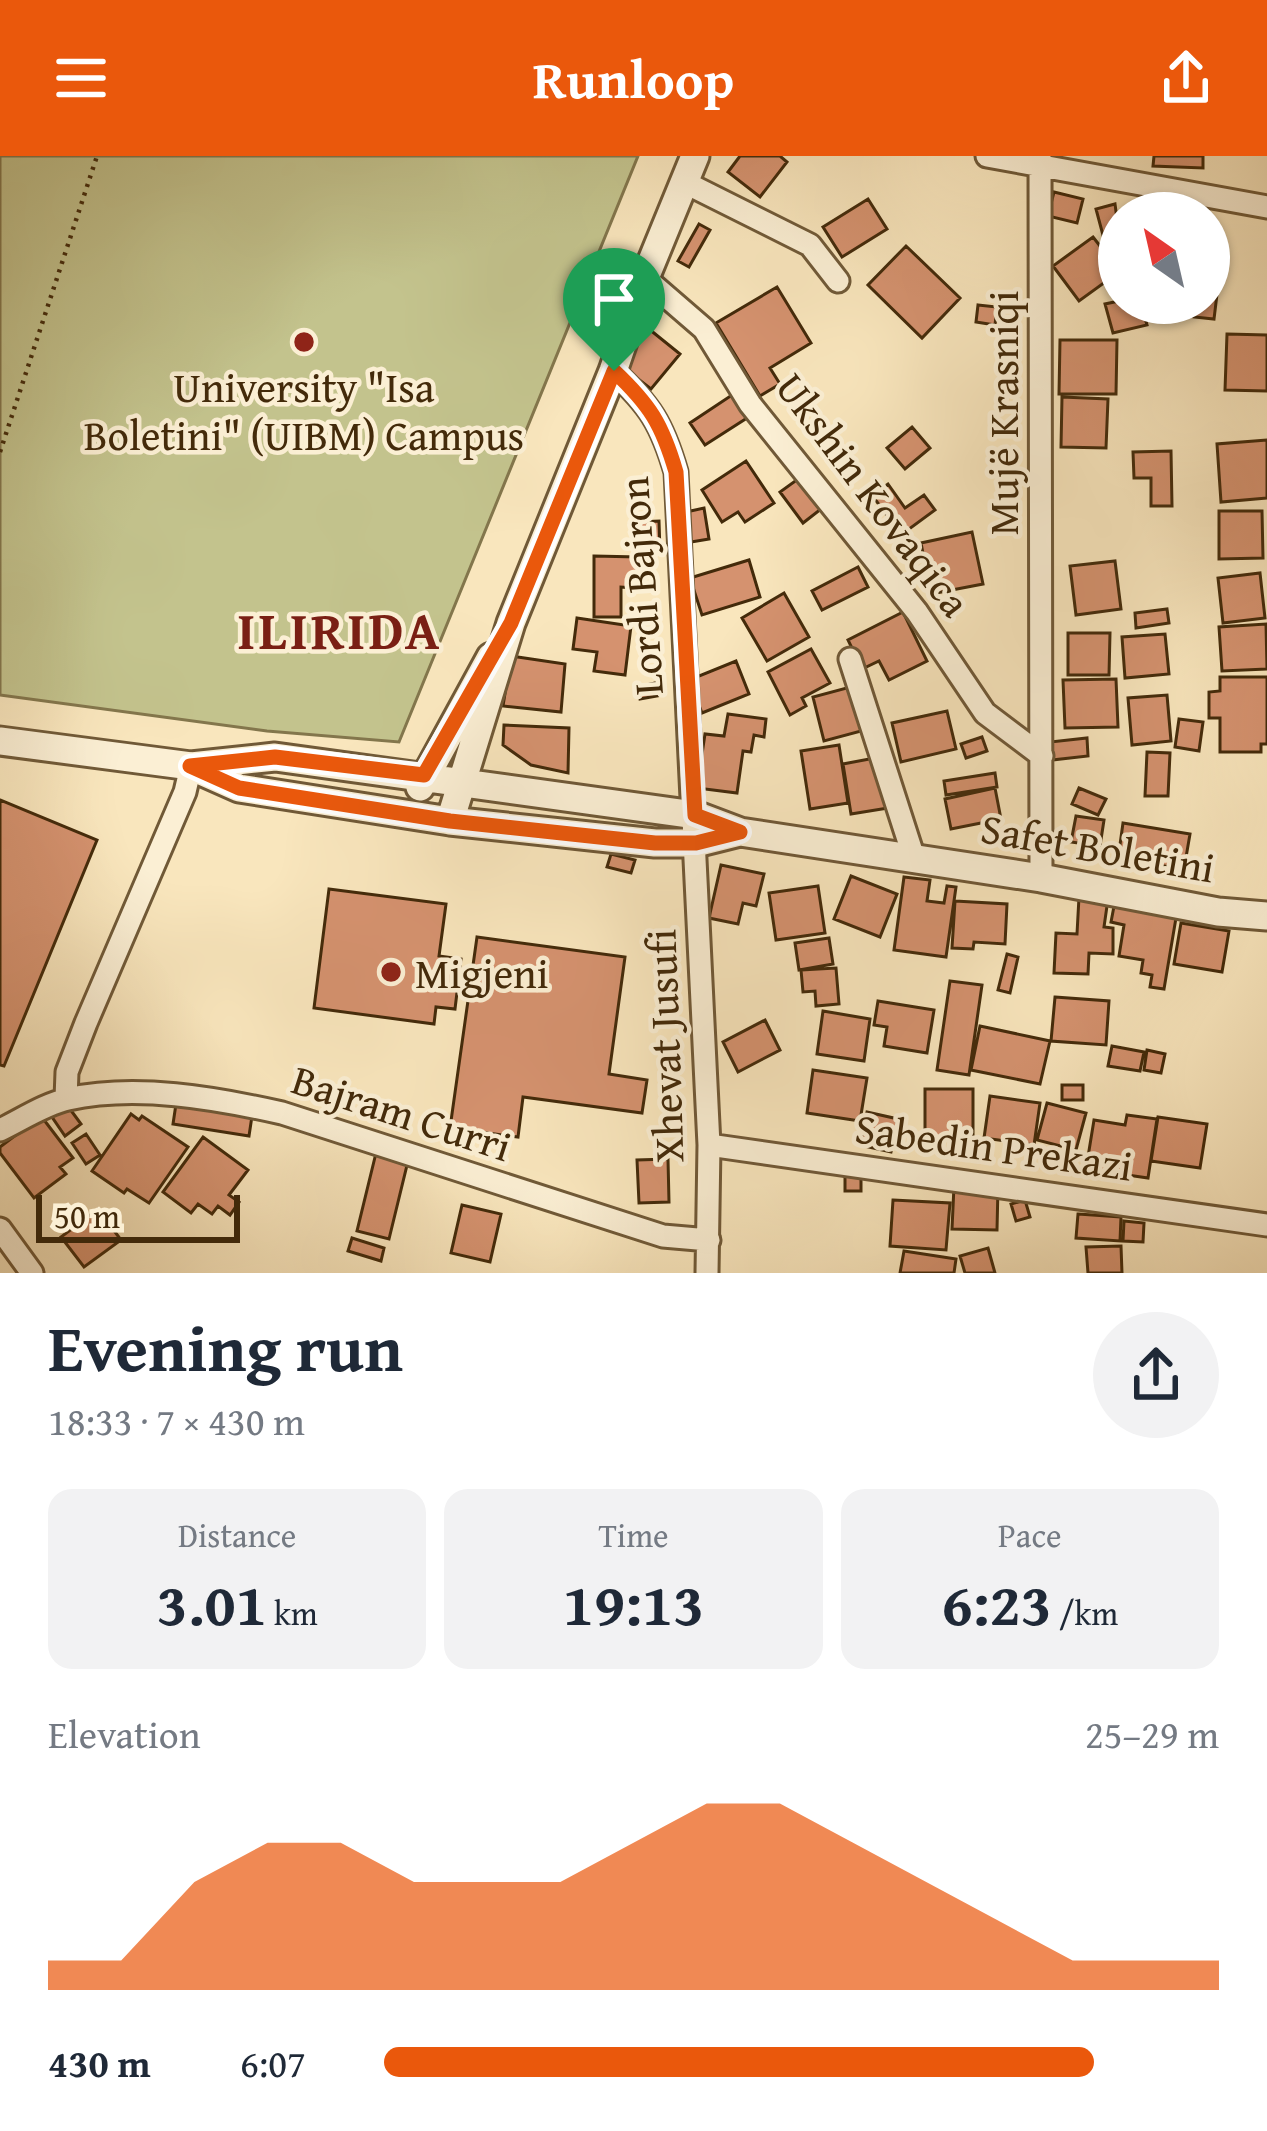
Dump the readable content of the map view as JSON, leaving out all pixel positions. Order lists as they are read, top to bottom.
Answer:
{
  "streets": {
    "street": [
      "Mujë Krasniqi",
      "Ukshin Kovaqica",
      "Lordi Bajron",
      "Safet Boletini",
      "Xhevat Jusufi",
      "Bajram Curri",
      "Sabedin Prekazi"
    ]
  },
  "crossings": [
    ["Mujë Krasniqi", "Ukshin Kovaqica"],
    ["Mujë Krasniqi", "Safet Boletini"],
    ["Lordi Bajron", "Safet Boletini"],
    ["Lordi Bajron", "Xhevat Jusufi"],
    ["Safet Boletini", "Xhevat Jusufi"],
    ["Xhevat Jusufi", "Bajram Curri"],
    ["Xhevat Jusufi", "Sabedin Prekazi"]
  ],
  "districts": ["ILIRIDA"],
  "places": ["University \"Isa Boletini\" (UIBM) Campus", "Migjeni"],
  "scale_bar": "50 m",
  "north": "top left",
  "page": {
    "header": "Runloop",
    "scale": "50 m",
    "heading": ["Evening run", "18:33 · 7 × 430 m"],
    "stats": [
      ["Distance", "3.01 km"],
      ["Time", "19:13"],
      ["Pace", "6:23 /km"]
    ],
    "chart": ["Elevation", "25–29 m"],
    "list": [
      {
        "name": "430 m",
        "note": "6:07"
      }
    ]
  }
}
